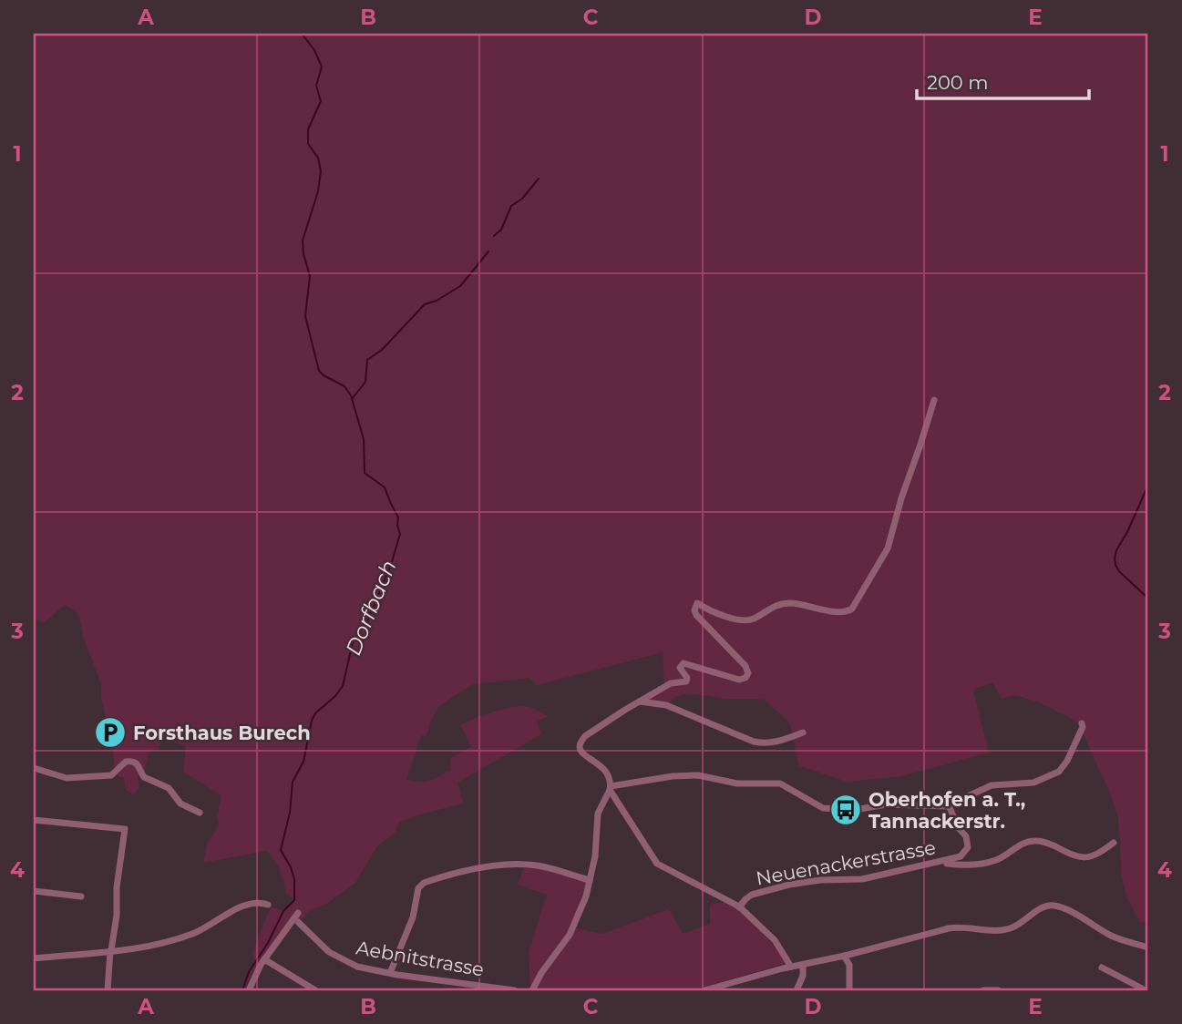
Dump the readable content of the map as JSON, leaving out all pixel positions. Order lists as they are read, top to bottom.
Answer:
{
  "streets": {
    "street": ["Neuenackerstrasse", "Aebnitstrasse"]
  },
  "water": ["Dorfbach"],
  "places": {
    "parking": ["Forsthaus Burech"],
    "bus stop": ["Oberhofen a. T., Tannackerstr."]
  },
  "scale_bar": "200 m",
  "grid": {
    "columns": [
      "A",
      "B",
      "C",
      "D",
      "E"
    ],
    "rows": [
      "1",
      "2",
      "3",
      "4"
    ]
  }
}
